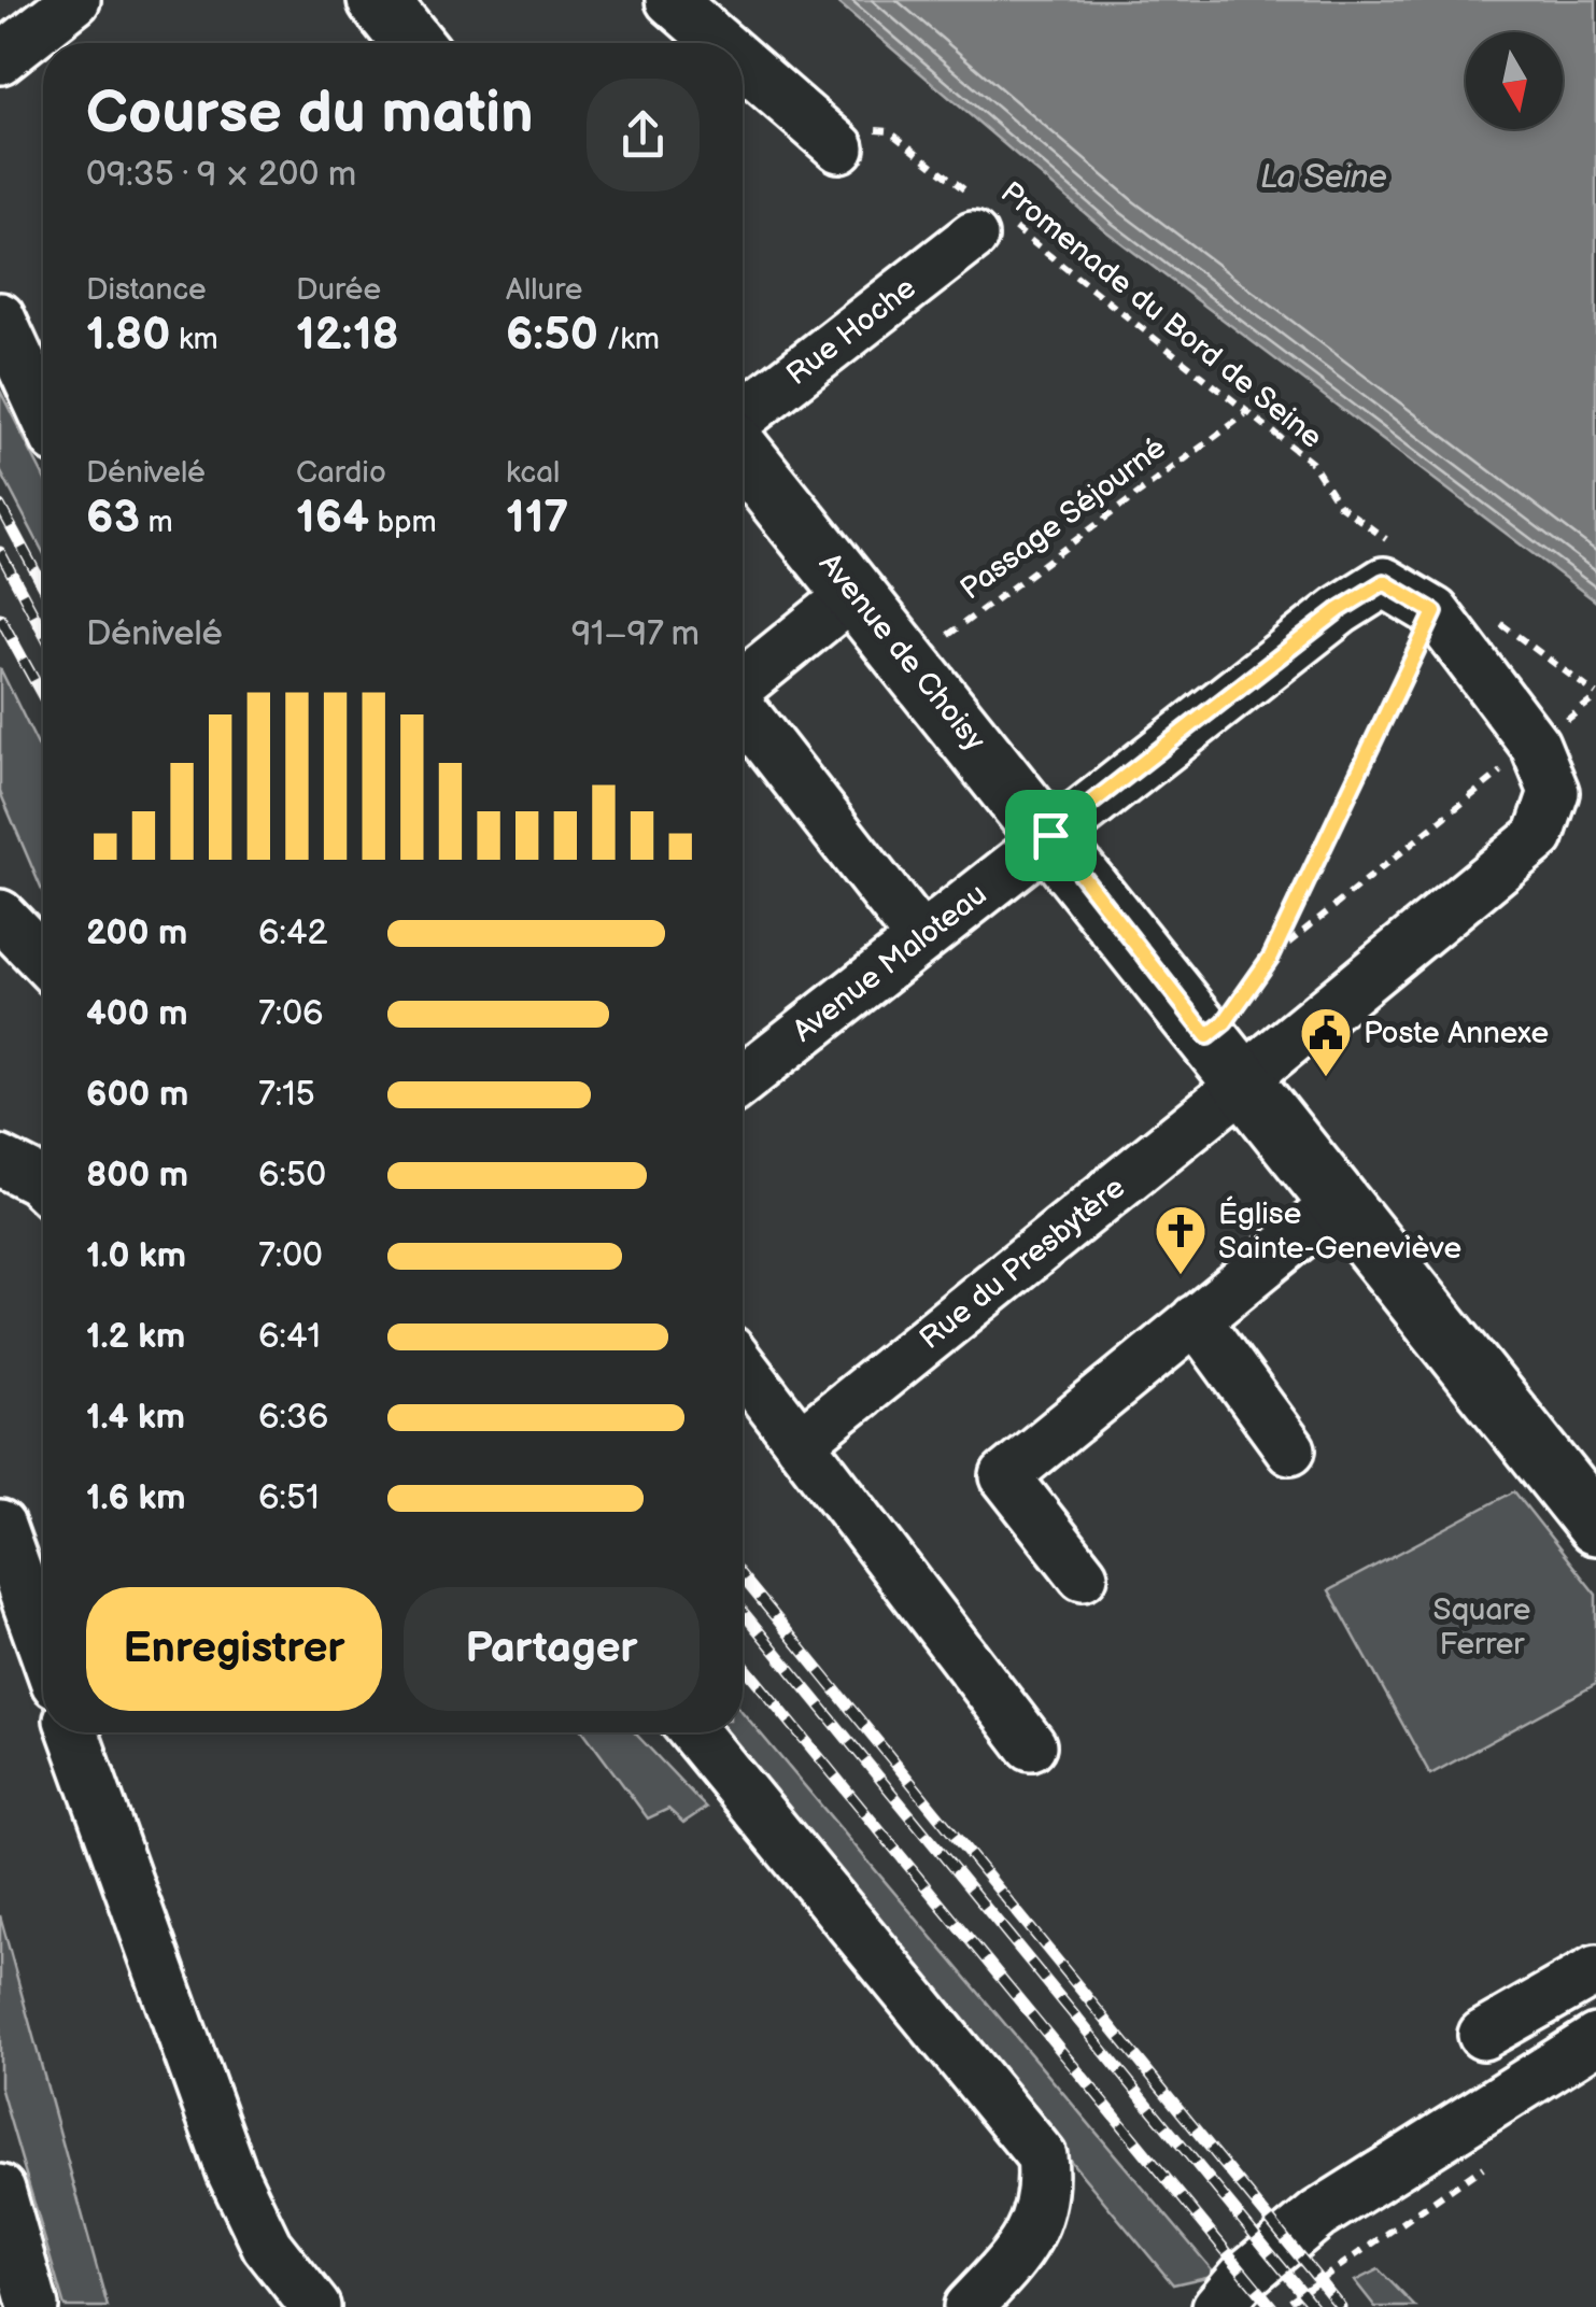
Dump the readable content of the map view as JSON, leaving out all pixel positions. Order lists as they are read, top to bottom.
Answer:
{
  "streets": {
    "main road": ["Avenue de Choisy"],
    "street": ["Rue Hoche", "Avenue Maloteau", "Rue du Presbytère"],
    "path": ["Promenade du Bord de Seine", "Passage Séjourné"]
  },
  "crossings": [
    ["Promenade du Bord de Seine", "Rue Hoche"],
    ["Promenade du Bord de Seine", "Passage Séjourné"],
    ["Passage Séjourné", "Avenue de Choisy"],
    ["Avenue de Choisy", "Avenue Maloteau"],
    ["Avenue de Choisy", "Rue du Presbytère"],
    ["Avenue Maloteau", "Rue du Presbytère"]
  ],
  "water": ["La Seine"],
  "parks": ["Square Ferrer"],
  "places": {
    "public building": ["Poste Annexe"],
    "church": ["Église Sainte-Geneviève"]
  },
  "north": "bottom",
  "page": {
    "heading": ["Course du matin", "09:35 · 9 × 200 m"],
    "stats": [
      ["Distance", "1.80 km"],
      ["Durée", "12:18"],
      ["Allure", "6:50 /km"],
      ["Dénivelé", "63 m"],
      ["Cardio", "164 bpm"],
      ["kcal", "117"]
    ],
    "chart": ["Dénivelé", "91–97 m"],
    "list": [
      {
        "name": "200 m",
        "note": "6:42"
      },
      {
        "name": "400 m",
        "note": "7:06"
      },
      {
        "name": "600 m",
        "note": "7:15"
      },
      {
        "name": "800 m",
        "note": "6:50"
      },
      {
        "name": "1.0 km",
        "note": "7:00"
      },
      {
        "name": "1.2 km",
        "note": "6:41"
      },
      {
        "name": "1.4 km",
        "note": "6:36"
      },
      {
        "name": "1.6 km",
        "note": "6:51"
      }
    ],
    "buttons": ["Enregistrer", "Partager"]
  }
}
